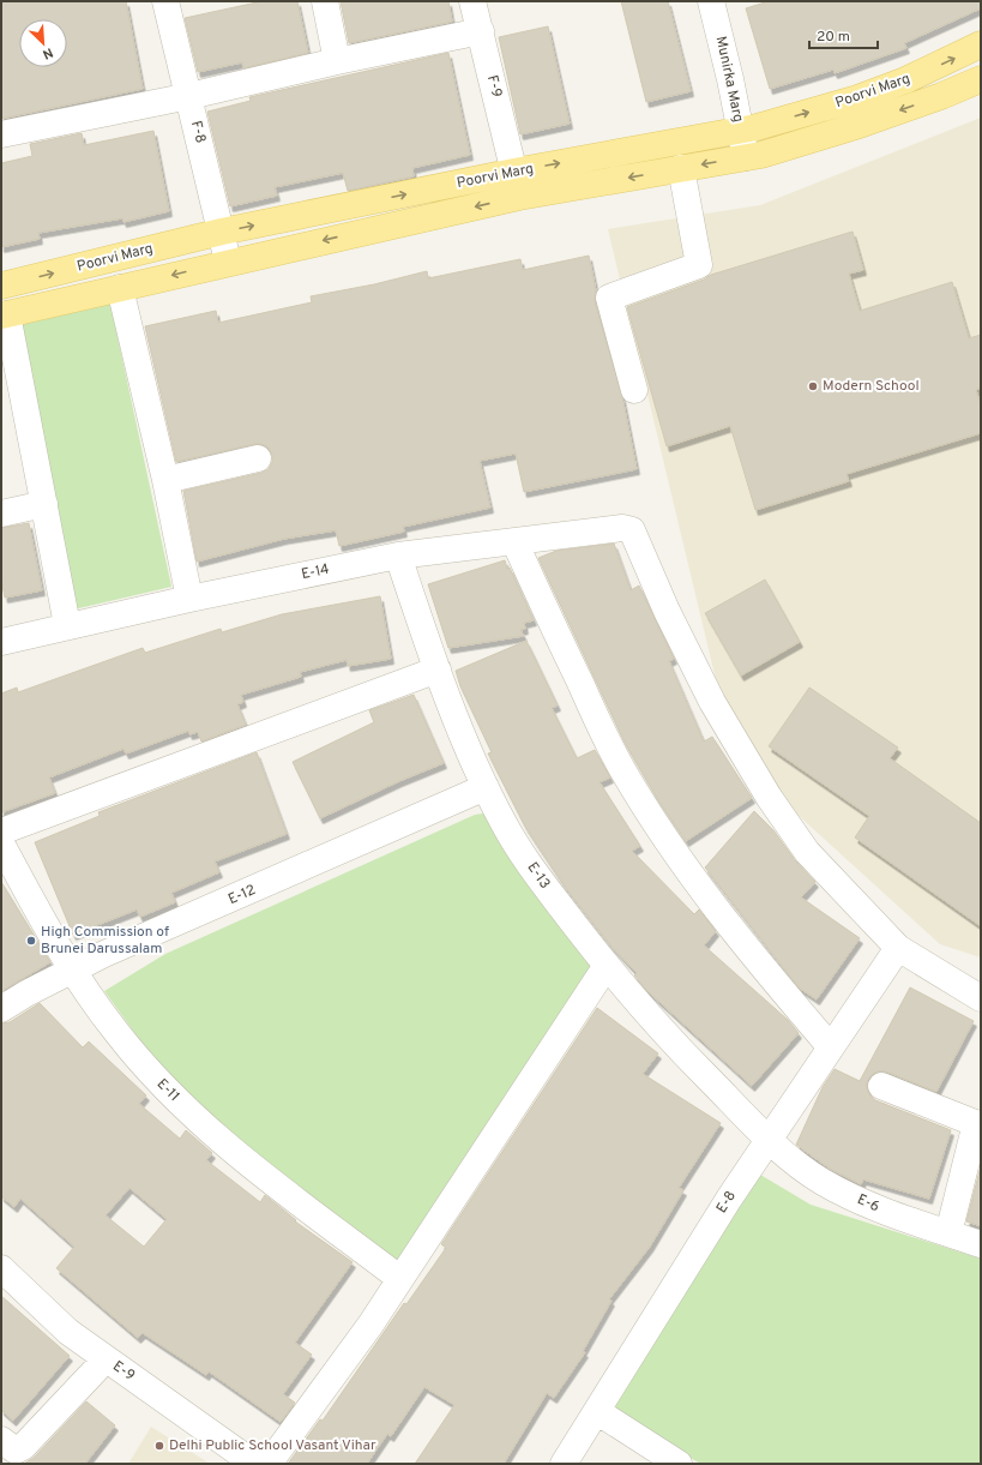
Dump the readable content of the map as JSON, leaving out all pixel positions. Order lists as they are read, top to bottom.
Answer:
{
  "streets": {
    "main road": ["Poorvi Marg"],
    "street": [
      "Munirka Marg",
      "F-9",
      "F-8",
      "E-14",
      "E-13",
      "E-12",
      "E-11",
      "E-8",
      "E-6",
      "E-9"
    ]
  },
  "crossings": [
    ["Munirka Marg", "Poorvi Marg"],
    ["F-9", "Poorvi Marg"],
    ["Poorvi Marg", "F-8"],
    ["E-14", "E-13"],
    ["E-14", "E-8"],
    ["E-13", "E-12"],
    ["E-13", "E-8"],
    ["E-13", "E-6"],
    ["E-12", "E-11"],
    ["E-8", "E-6"]
  ],
  "places": ["Modern School", "High Commission of Brunei Darussalam", "Delhi Public School Vasant Vihar"],
  "scale_bar": "20 m",
  "north": "bottom right"
}
